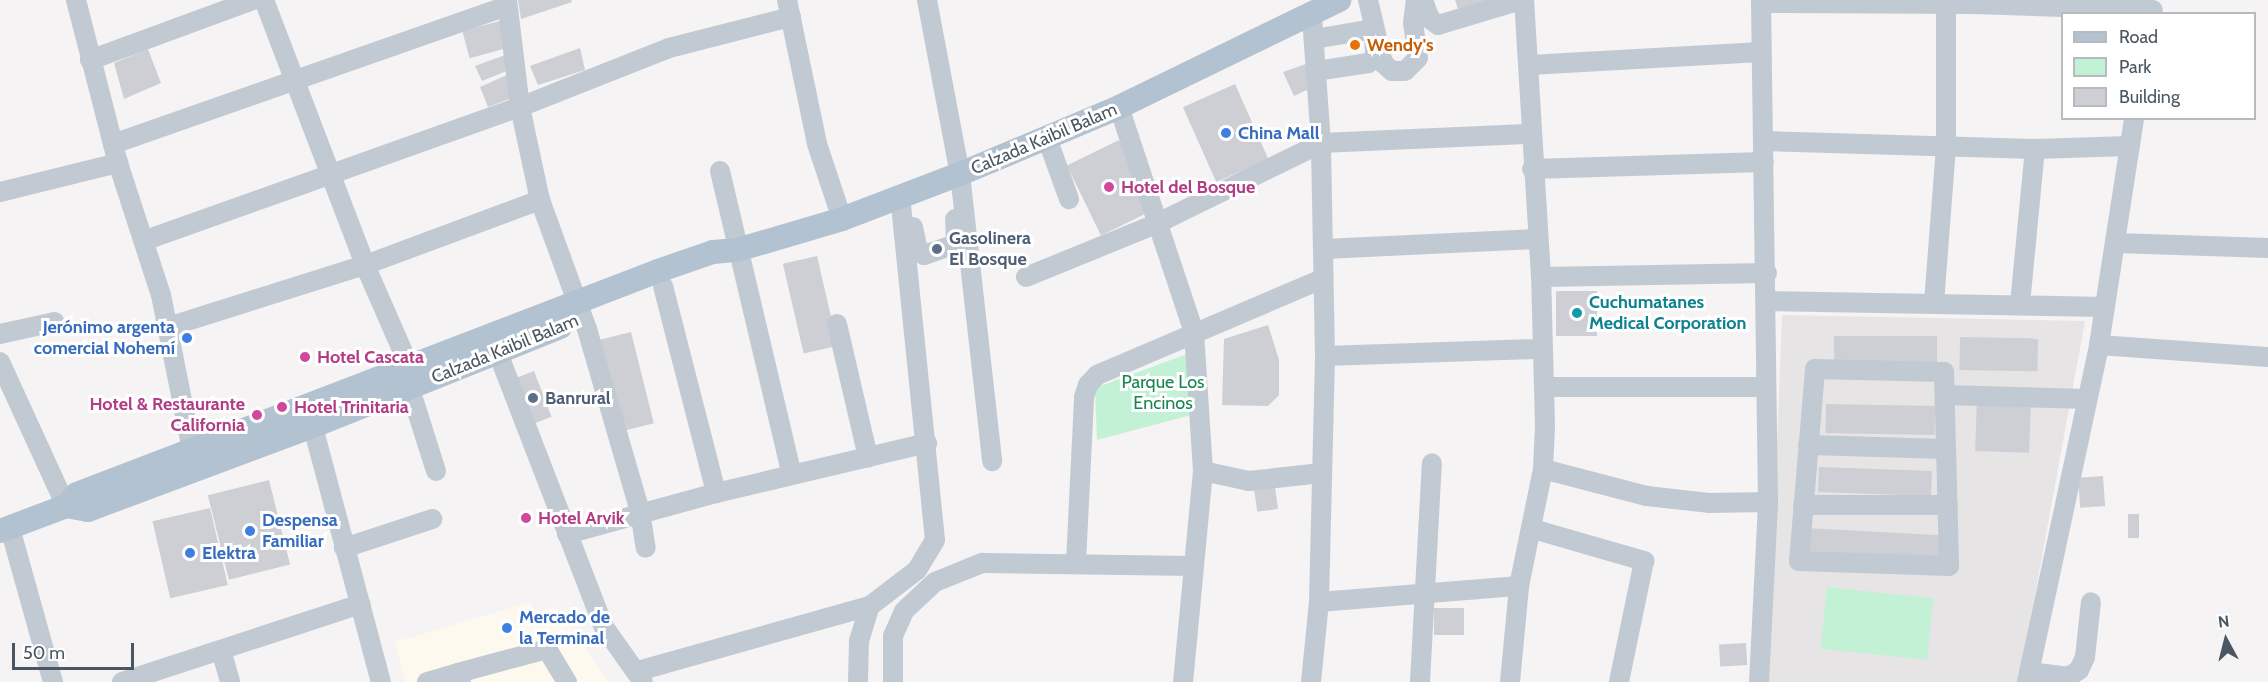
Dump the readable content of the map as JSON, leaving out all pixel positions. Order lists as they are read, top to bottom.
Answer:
{
  "streets": {
    "main road": ["Calzada Kaibil Balam"]
  },
  "parks": ["Parque Los Encinos"],
  "places": [
    "Wendy's",
    "China Mall",
    "Hotel del Bosque",
    "Gasolinera El Bosque",
    "Cuchumatanes Medical Corporation",
    "Jerónimo argenta comercial Nohemí",
    "Hotel Cascata",
    "Banrural",
    "Hotel Trinitaria",
    "Hotel & Restaurante California",
    "Hotel Arvik",
    "Despensa Familiar",
    "Elektra",
    "Mercado de la Terminal"
  ],
  "legend": ["Road", "Park", "Building"],
  "scale_bar": "50 m",
  "north": "top"
}
